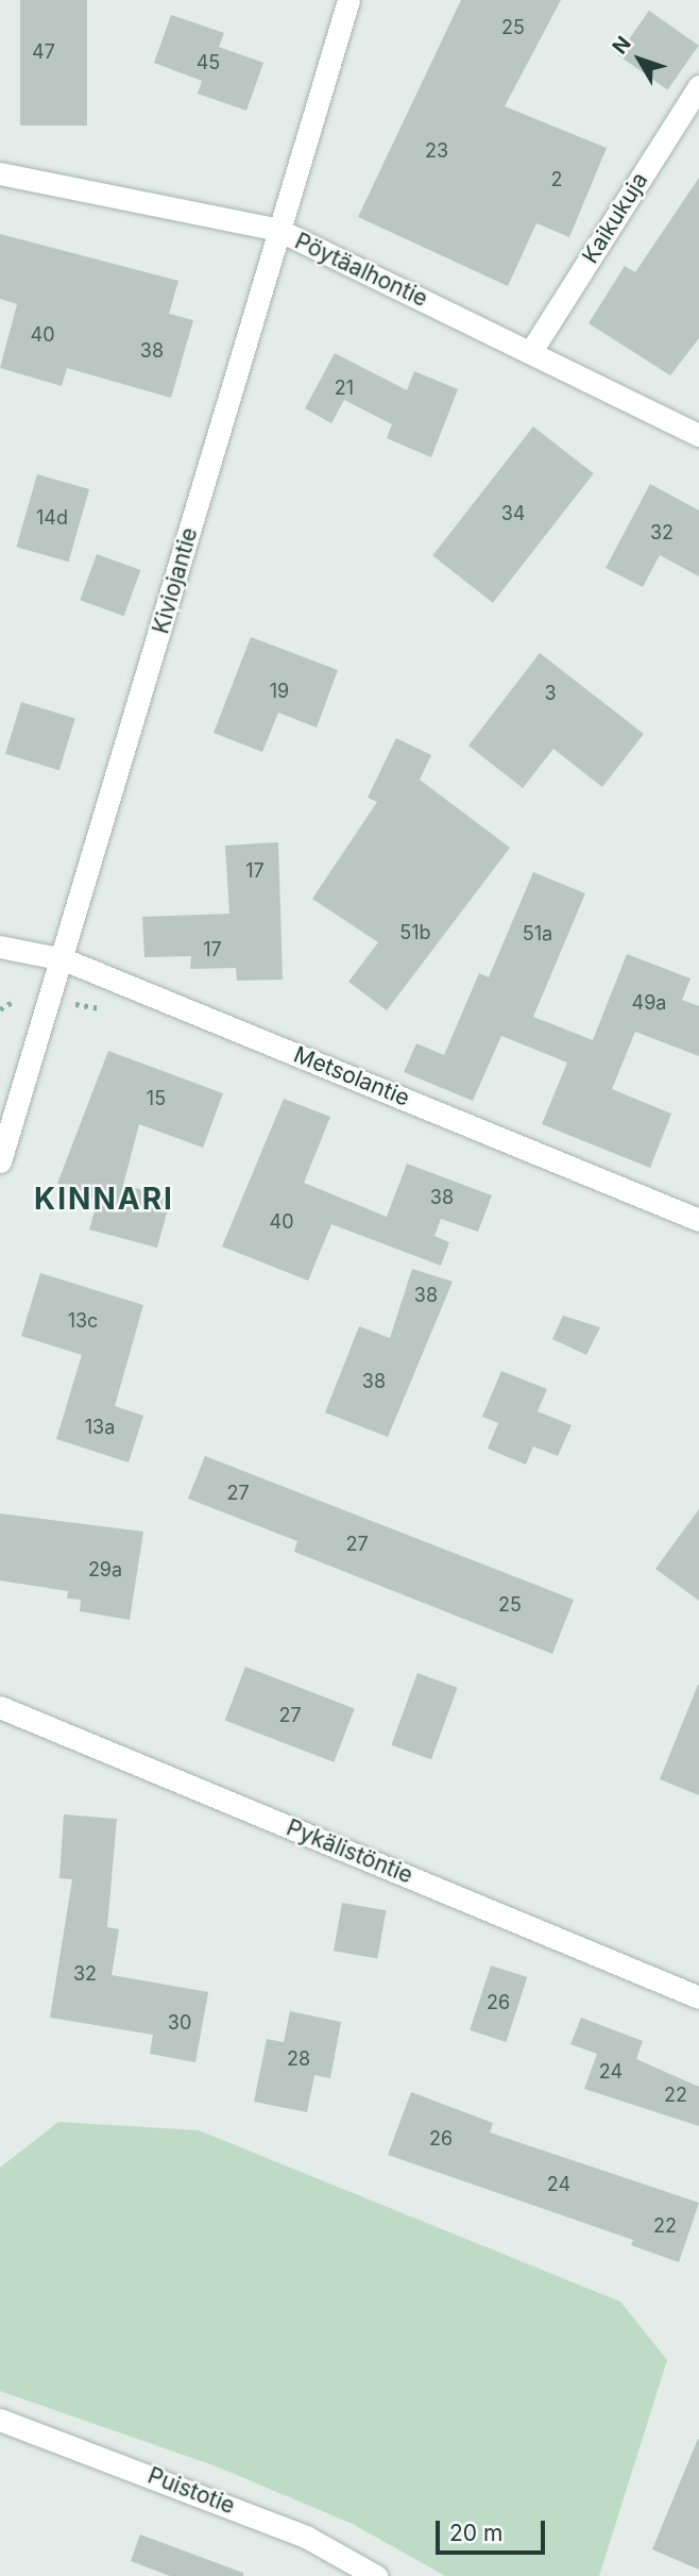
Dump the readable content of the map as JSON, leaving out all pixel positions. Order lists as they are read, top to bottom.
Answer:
{
  "streets": {
    "street": [
      "Kaikukuja",
      "Pöytäalhontie",
      "Kiviojantie",
      "Metsolantie",
      "Pykälistöntie",
      "Puistotie"
    ]
  },
  "crossings": [
    ["Kaikukuja", "Pöytäalhontie"],
    ["Pöytäalhontie", "Kiviojantie"],
    ["Kiviojantie", "Metsolantie"]
  ],
  "districts": ["KINNARI"],
  "house_numbers": [
    "25",
    "47",
    "45",
    "23",
    "2",
    "40",
    "38",
    "21",
    "34",
    "14d",
    "32",
    "19",
    "3",
    "17",
    "51b",
    "51a",
    "17",
    "49a",
    "15",
    "38",
    "40",
    "38",
    "13c",
    "38",
    "13a",
    "27",
    "27",
    "29a",
    "25",
    "27",
    "32",
    "26",
    "30",
    "28",
    "24",
    "22",
    "26",
    "24",
    "22"
  ],
  "scale_bar": "20 m",
  "north": "top left"
}
